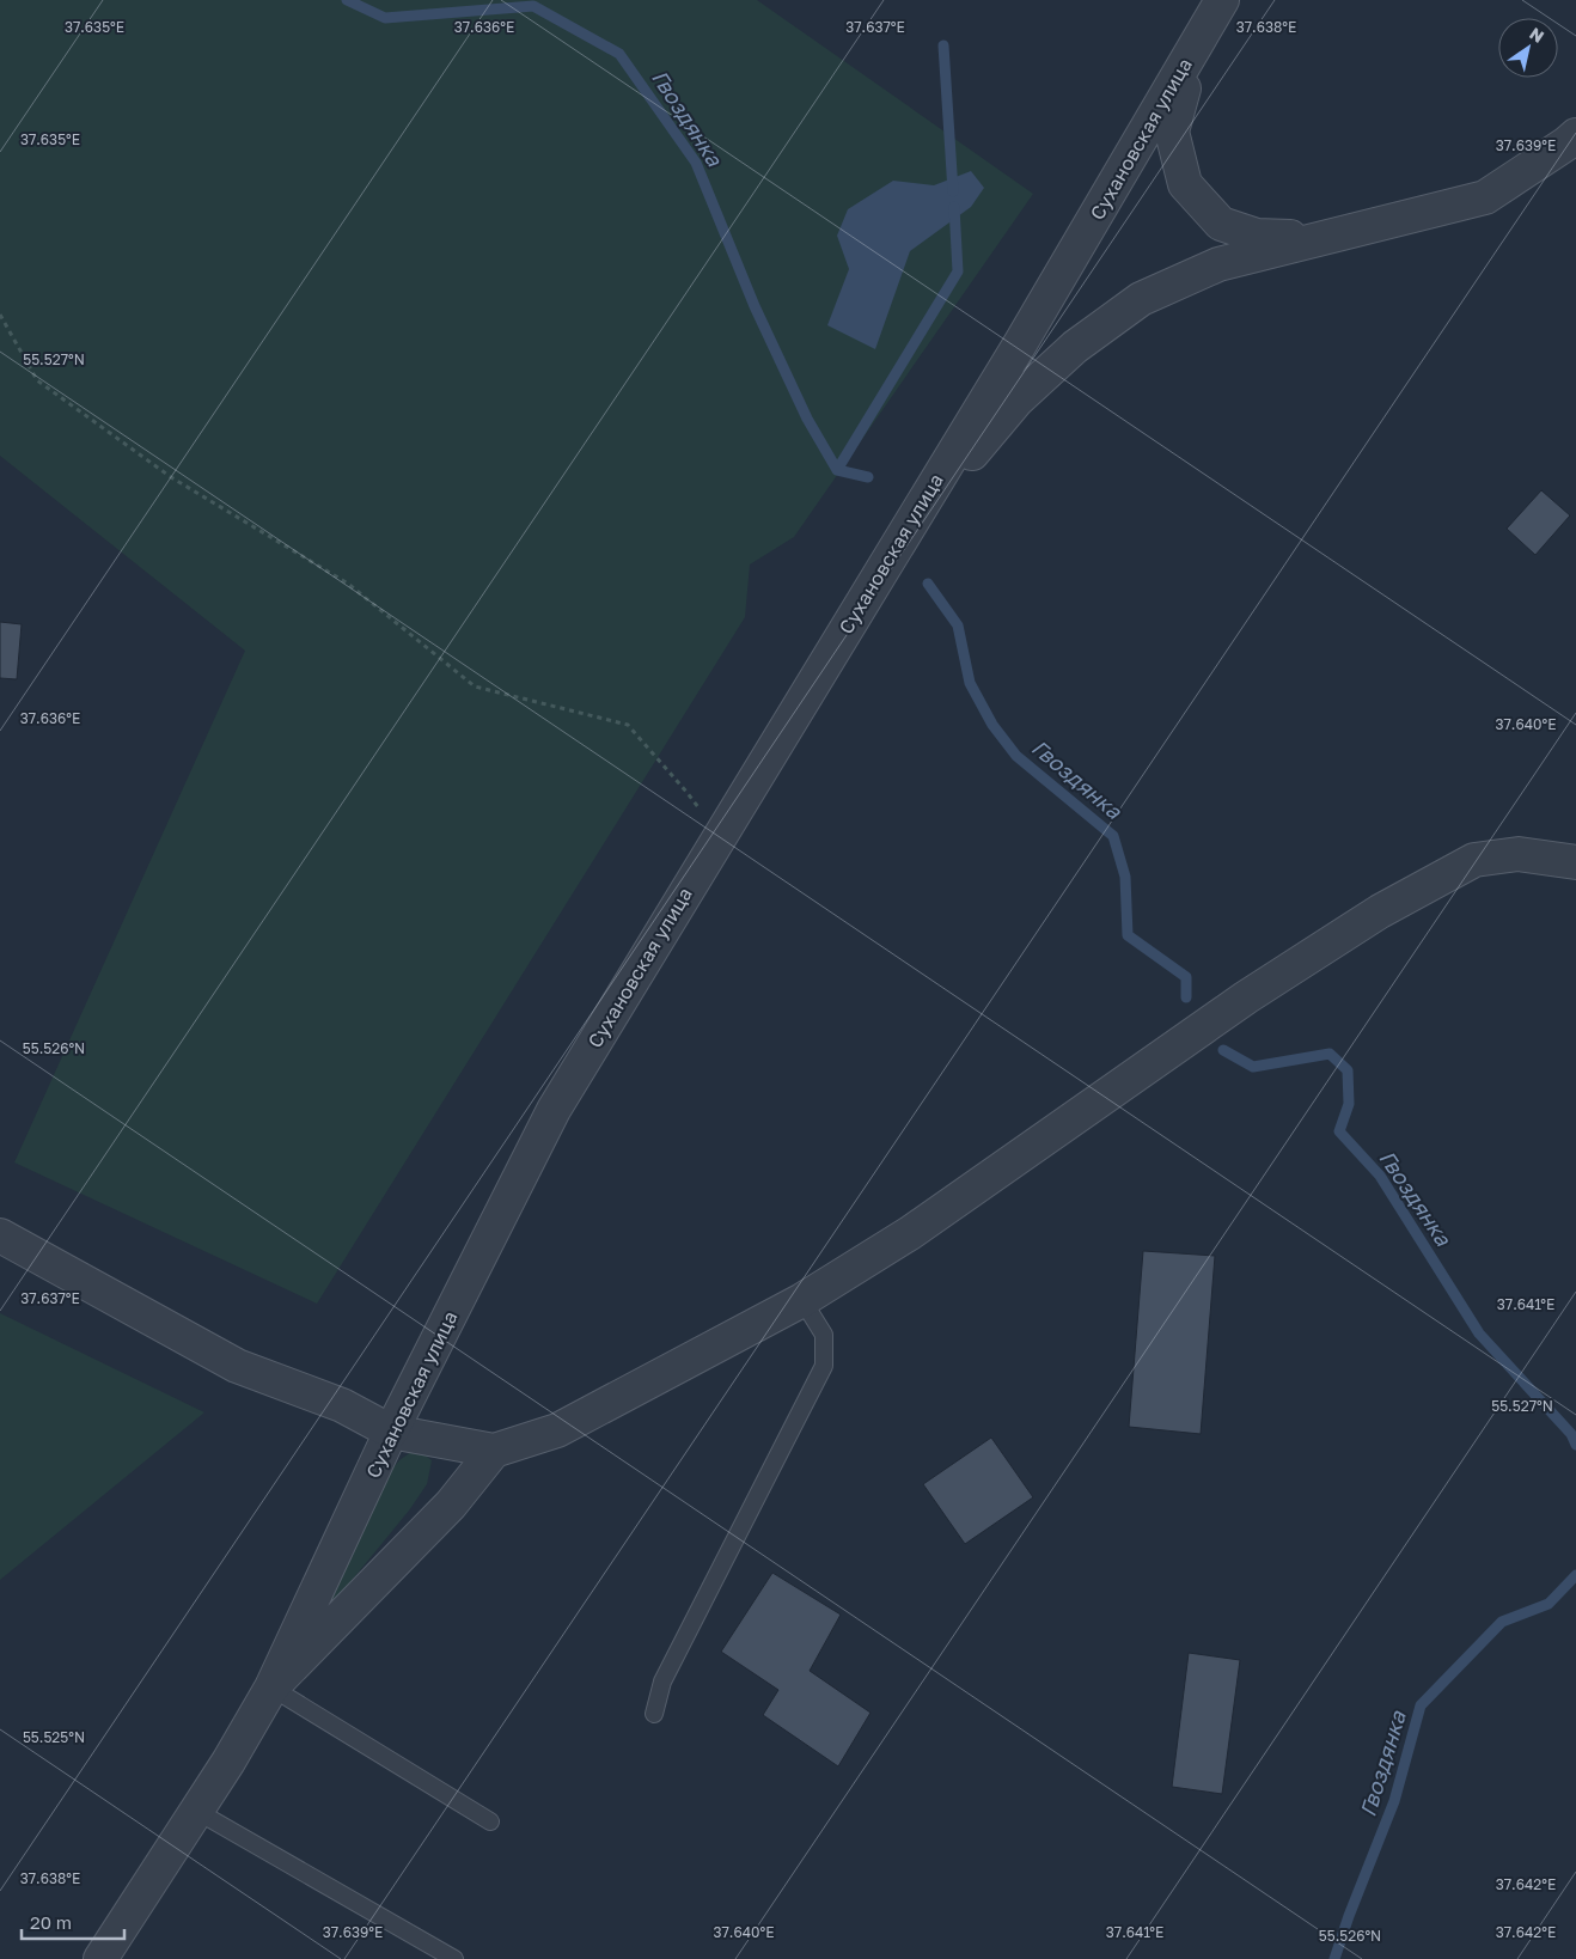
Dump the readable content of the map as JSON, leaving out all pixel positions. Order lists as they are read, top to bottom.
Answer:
{
  "streets": {
    "street": ["Сухановская улица"]
  },
  "water": ["Гвоздянка"],
  "scale_bar": "20 m",
  "north": "top right",
  "coordinates": [
    "37.635°E",
    "37.636°E",
    "37.637°E",
    "37.638°E",
    "37.639°E",
    "55.527°N",
    "37.640°E",
    "55.526°N",
    "37.641°E",
    "55.525°N",
    "37.642°E"
  ]
}
